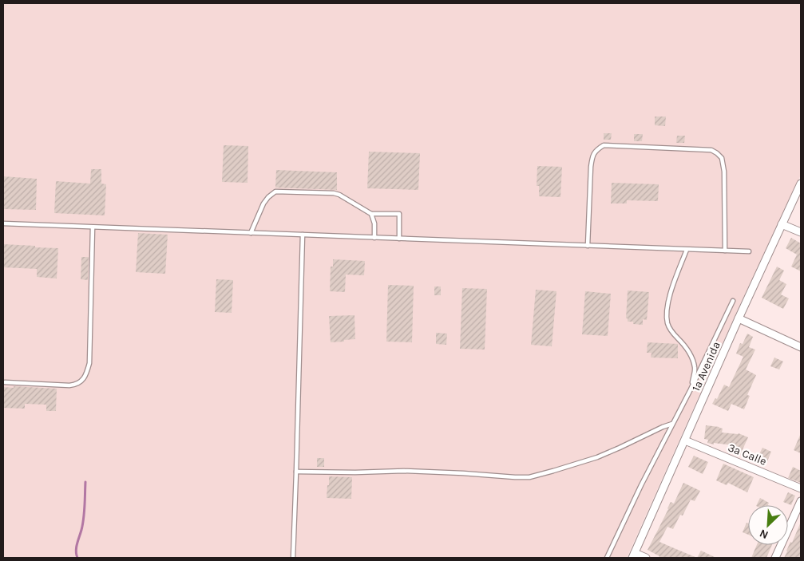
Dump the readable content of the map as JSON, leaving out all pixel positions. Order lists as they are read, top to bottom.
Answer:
{
  "streets": {
    "street": ["1a Avenida", "3a Calle"]
  },
  "crossings": [
    ["1a Avenida", "3a Calle"]
  ],
  "north": "bottom left"
}
